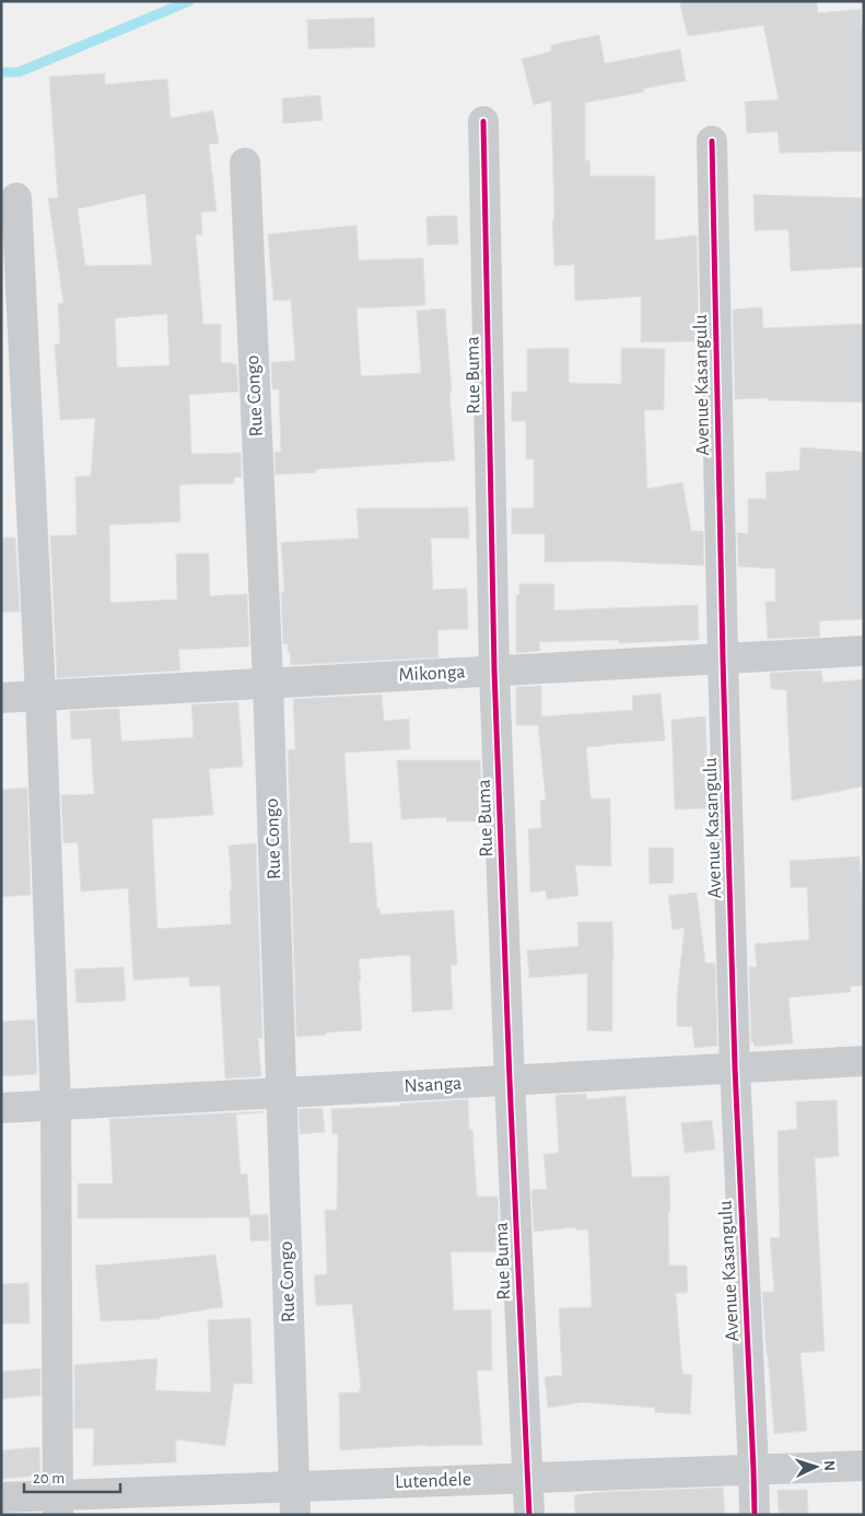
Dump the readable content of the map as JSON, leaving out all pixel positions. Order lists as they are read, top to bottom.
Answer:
{
  "streets": {
    "street": [
      "Rue Buma",
      "Avenue Kasangulu",
      "Rue Congo",
      "Mikonga",
      "Nsanga",
      "Lutendele"
    ]
  },
  "crossings": [
    ["Rue Buma", "Mikonga"],
    ["Rue Buma", "Nsanga"],
    ["Rue Buma", "Lutendele"],
    ["Avenue Kasangulu", "Mikonga"],
    ["Avenue Kasangulu", "Nsanga"],
    ["Avenue Kasangulu", "Lutendele"],
    ["Rue Congo", "Mikonga"],
    ["Rue Congo", "Nsanga"],
    ["Rue Congo", "Lutendele"]
  ],
  "scale_bar": "20 m",
  "north": "right"
}
